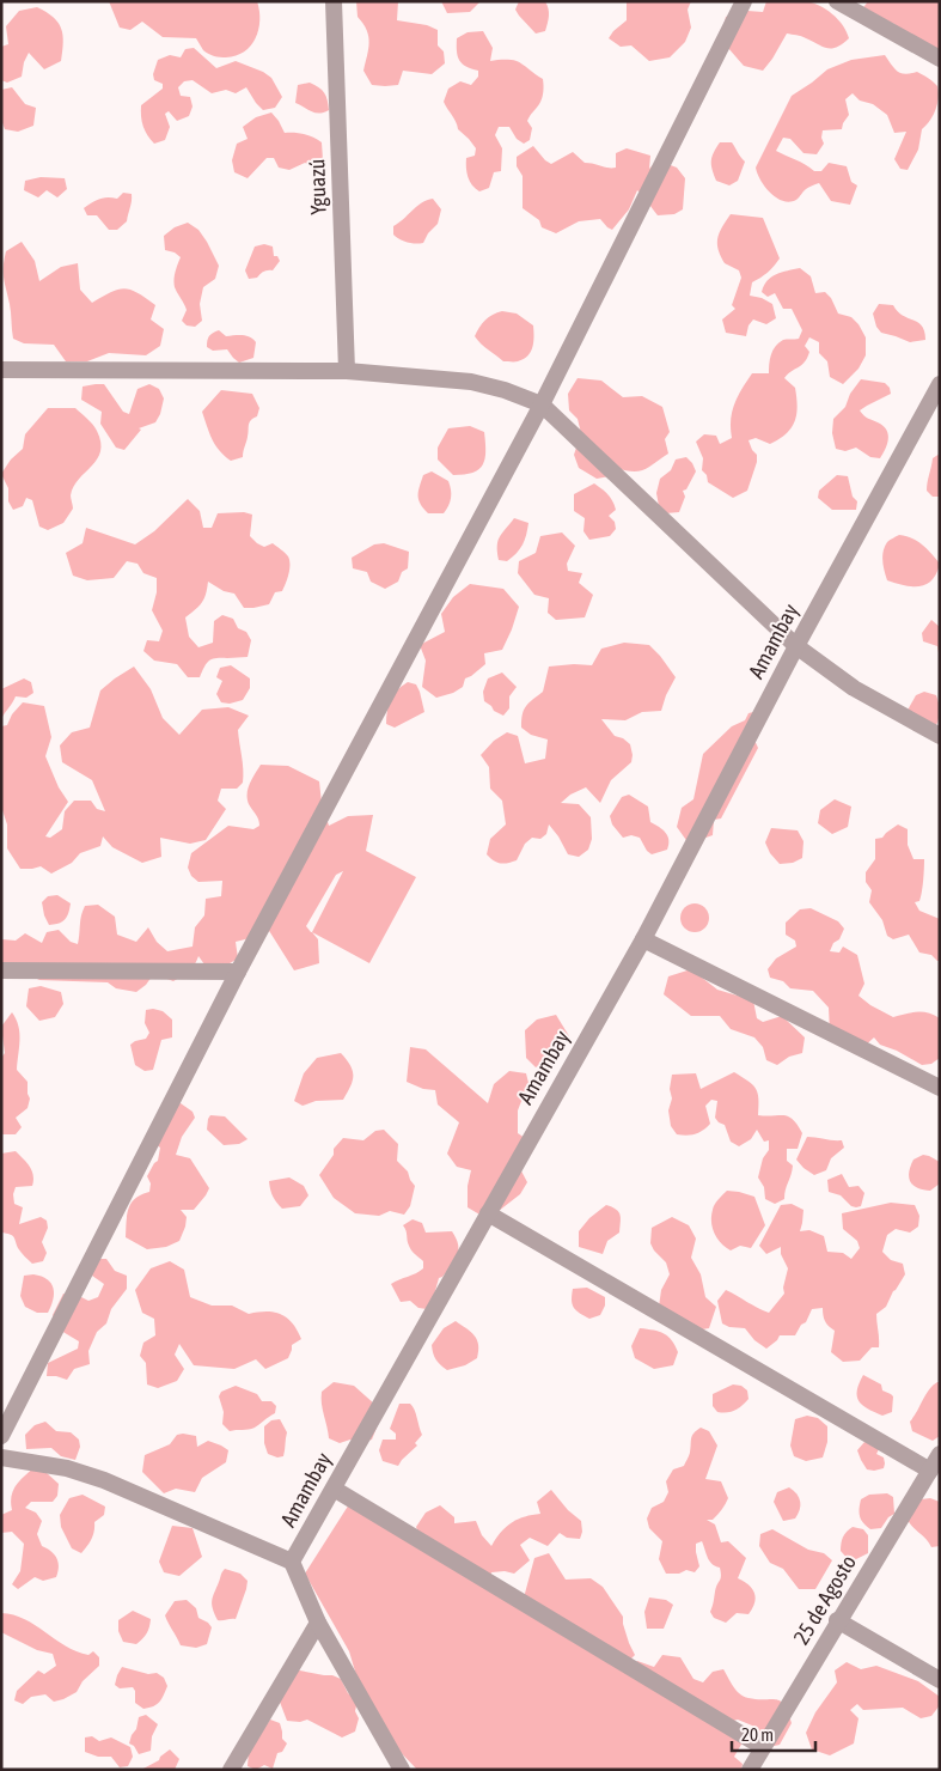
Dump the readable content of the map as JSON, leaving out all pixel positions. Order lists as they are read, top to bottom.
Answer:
{
  "streets": {
    "street": ["Yguazú", "Amambay", "25 de Agosto"]
  },
  "scale_bar": "20 m"
}
